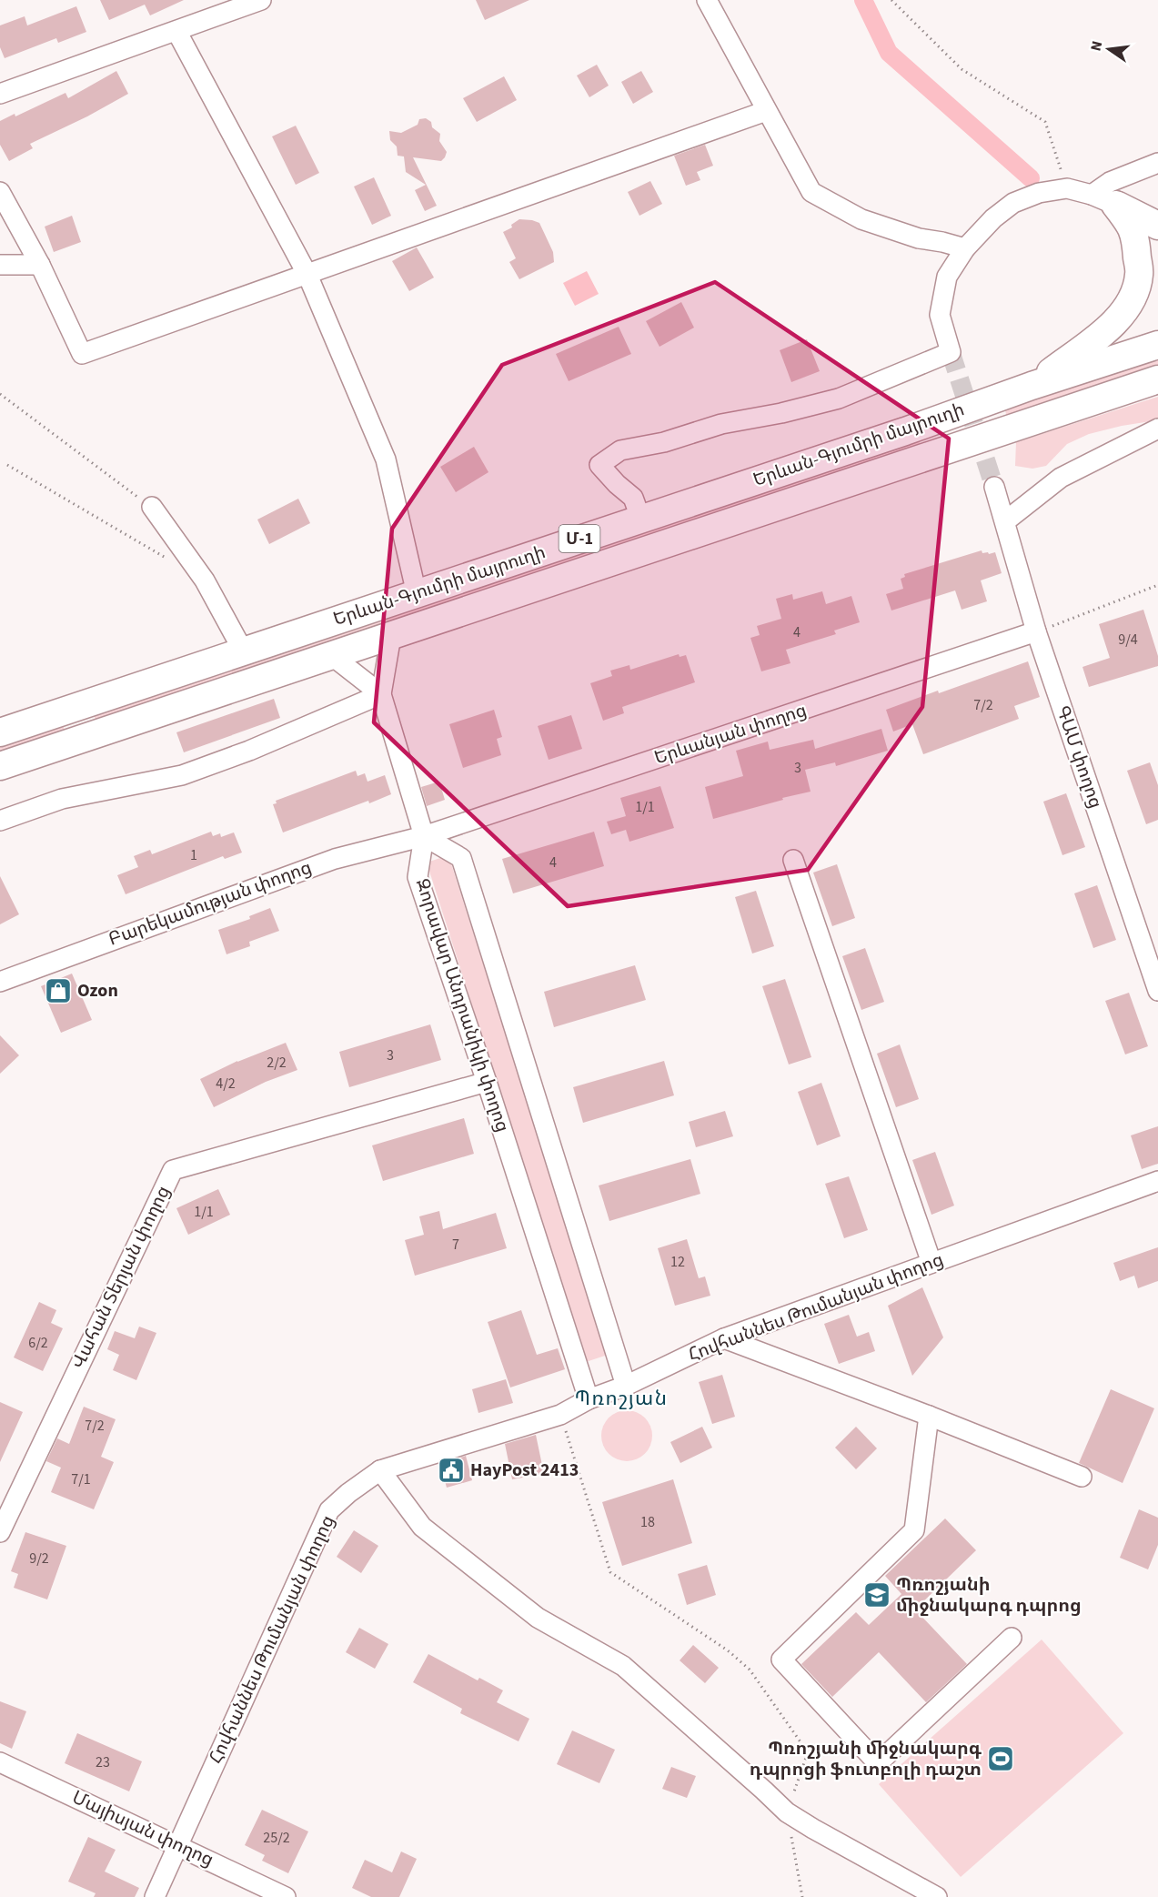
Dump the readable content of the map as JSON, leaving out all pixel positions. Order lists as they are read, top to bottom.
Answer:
{
  "streets": {
    "highway": ["Երևան-Գյումրի մայրուղի", "Մ-1"],
    "street": [
      "Երևանյան փողոց",
      "ԳԱՄ փողոց",
      "Բարեկամության փողոց",
      "Զորավար Անդրանիկի փողոց",
      "Վահան Տերյան փողոց",
      "Հովհաննես Թումանյան փողոց",
      "Մայիսյան փողոց"
    ]
  },
  "crossings": [
    ["Երևանյան փողոց", "ԳԱՄ փողոց"],
    ["Երևանյան փողոց", "Բարեկամության փողոց"],
    ["Երևանյան փողոց", "Զորավար Անդրանիկի փողոց"],
    ["Բարեկամության փողոց", "Զորավար Անդրանիկի փողոց"],
    ["Զորավար Անդրանիկի փողոց", "Վահան Տերյան փողոց"],
    ["Զորավար Անդրանիկի փողոց", "Հովհաննես Թումանյան փողոց"],
    ["Հովհաննես Թումանյան փողոց", "Մայիսյան փողոց"]
  ],
  "districts": ["Պռոշյան"],
  "places": {
    "shop": ["Ozon"],
    "public building": ["HayPost 2413"],
    "school or university": ["Պռոշյանի միջնակարգ դպրոց"],
    "sports": ["Պռոշյանի միջնակարգ դպրոցի ֆուտբոլի դաշտ"]
  },
  "house_numbers": [
    "4",
    "9/4",
    "7/2",
    "3",
    "1/1",
    "1",
    "4",
    "3",
    "2/2",
    "4/2",
    "1/1",
    "7",
    "12",
    "6/2",
    "7/2",
    "7/1",
    "18",
    "9/2",
    "23",
    "25/2"
  ],
  "north": "left"
}
